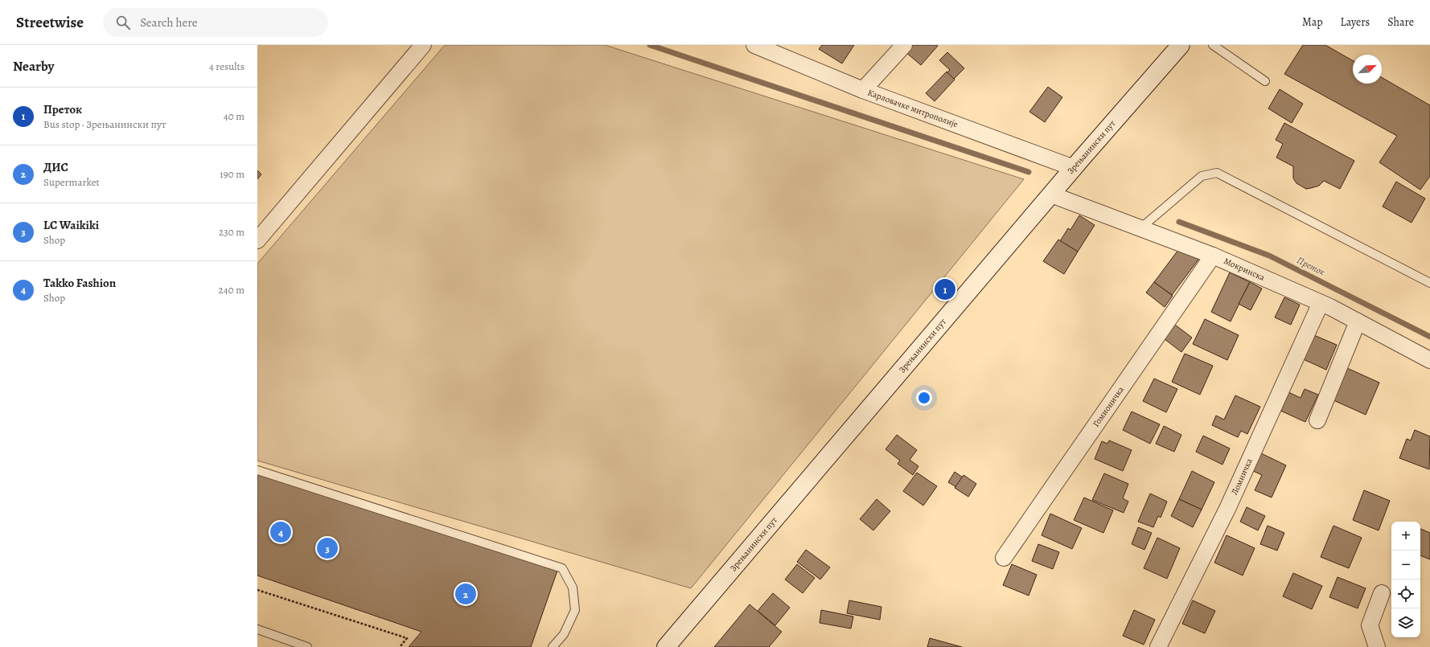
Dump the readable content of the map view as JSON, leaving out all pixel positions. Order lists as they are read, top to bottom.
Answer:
{
  "streets": {
    "main road": ["Зрењанински пут"],
    "street": [
      "Карловачке митрополије",
      "Мокринска",
      "Гомионичка",
      "Ломничка"
    ]
  },
  "crossings": [
    ["Карловачке митрополије", "Зрењанински пут"],
    ["Зрењанински пут", "Мокринска"],
    ["Мокринска", "Гомионичка"],
    ["Мокринска", "Ломничка"]
  ],
  "water": ["Преток"],
  "north": "top right",
  "page": {
    "header": "Streetwise",
    "search": "Search here",
    "nav": ["Map", "Layers", "Share"],
    "heading": ["Nearby", "4 results"],
    "list": [
      {
        "mark": "1",
        "name": "Преток",
        "note": "Bus stop · Зрењанински пут",
        "value": "40 m"
      },
      {
        "mark": "2",
        "name": "ДИС",
        "note": "Supermarket",
        "value": "190 m"
      },
      {
        "mark": "3",
        "name": "LC Waikiki",
        "note": "Shop",
        "value": "230 m"
      },
      {
        "mark": "4",
        "name": "Takko Fashion",
        "note": "Shop",
        "value": "240 m"
      }
    ],
    "pins": [
      "1",
      "4",
      "3",
      "2"
    ],
    "map_buttons": ["+", "−"]
  }
}
